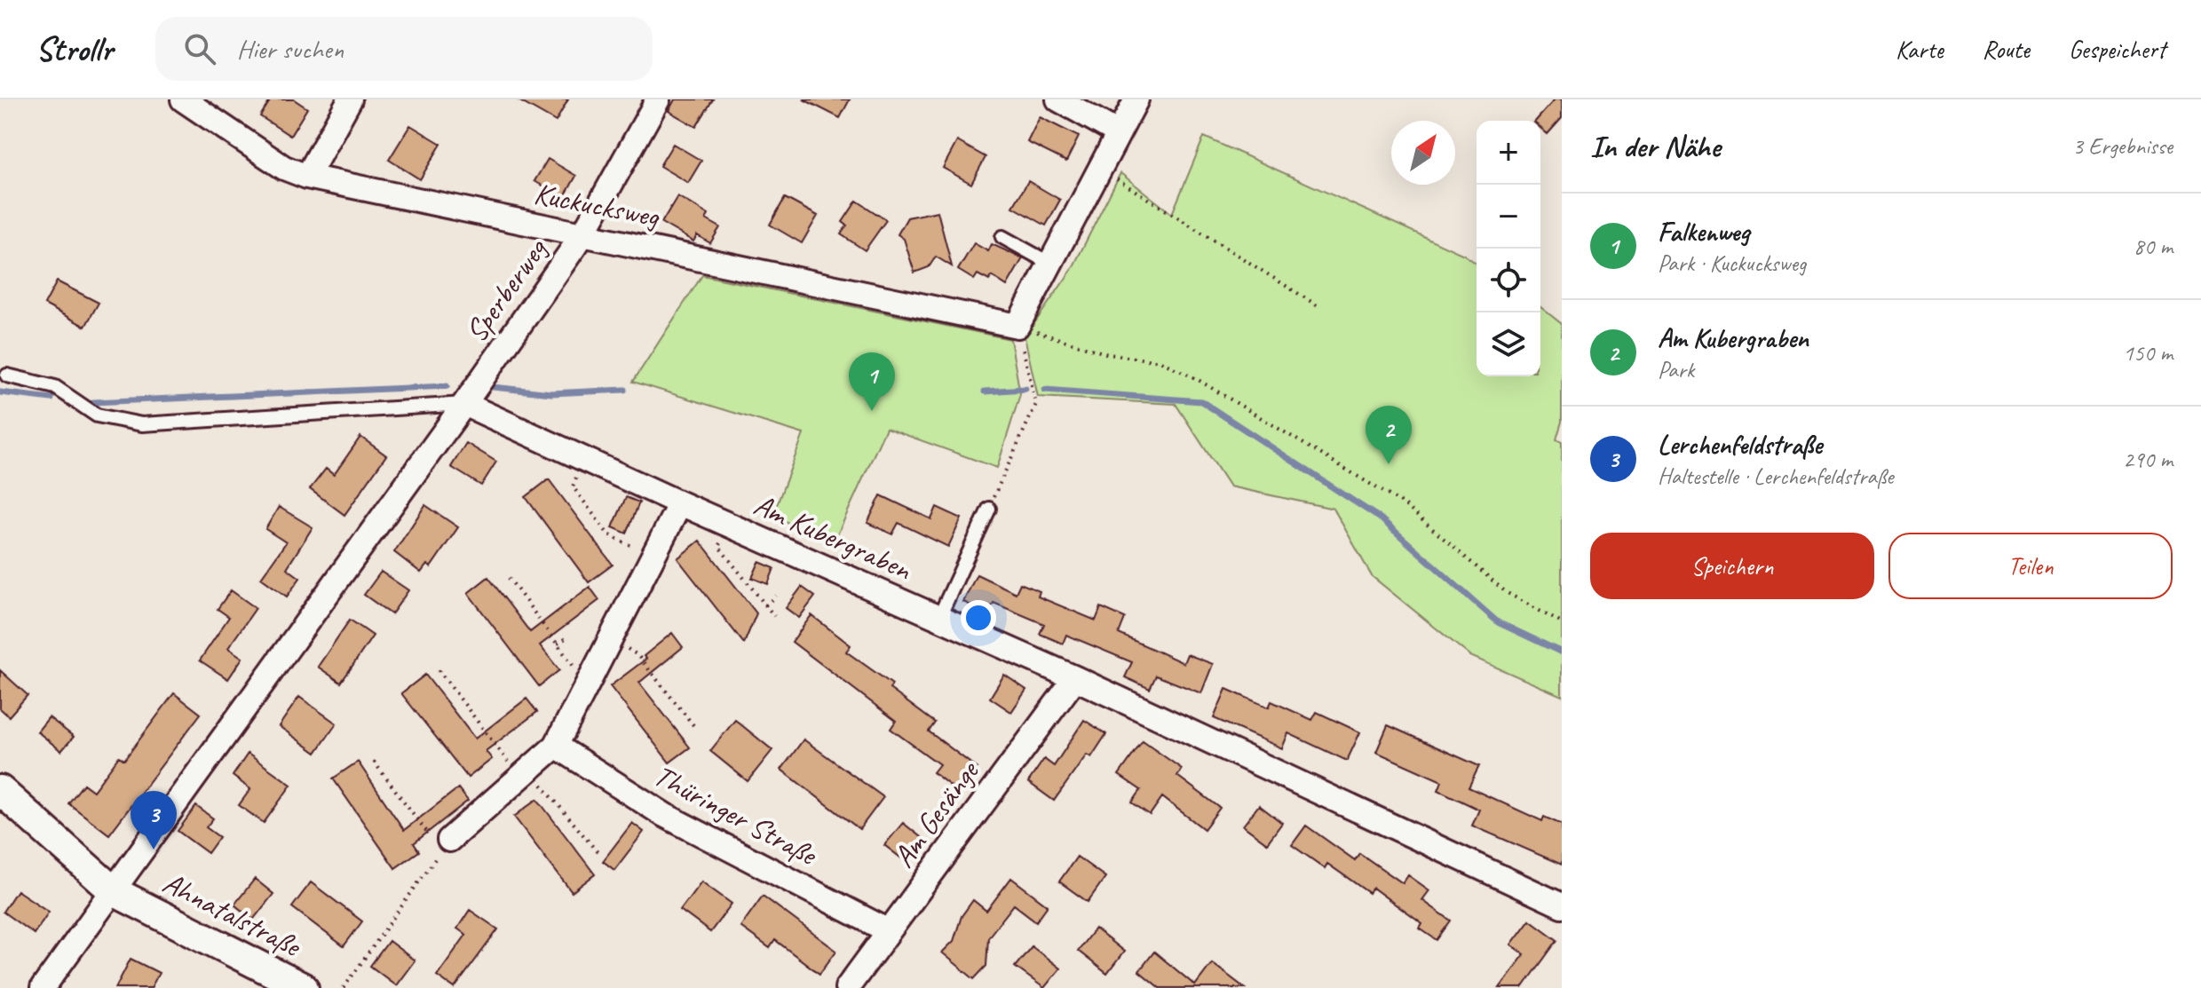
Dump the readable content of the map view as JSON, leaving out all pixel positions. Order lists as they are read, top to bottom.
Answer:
{
  "streets": {
    "street": [
      "Kuckucksweg",
      "Sperberweg",
      "Am Kubergraben",
      "Thüringer Straße",
      "Am Gesänge",
      "Ahnatalstraße"
    ]
  },
  "crossings": [
    ["Kuckucksweg", "Sperberweg"],
    ["Sperberweg", "Am Kubergraben"],
    ["Sperberweg", "Ahnatalstraße"],
    ["Am Kubergraben", "Am Gesänge"],
    ["Thüringer Straße", "Am Gesänge"]
  ],
  "north": "top right",
  "page": {
    "header": "Strollr",
    "search": "Hier suchen",
    "nav": ["Karte", "Route", "Gespeichert"],
    "heading": ["In der Nähe", "3 Ergebnisse"],
    "map_buttons": ["+", "−"],
    "list": [
      {
        "mark": "1",
        "name": "Falkenweg",
        "note": "Park · Kuckucksweg",
        "value": "80 m"
      },
      {
        "mark": "2",
        "name": "Am Kubergraben",
        "note": "Park",
        "value": "150 m"
      },
      {
        "mark": "3",
        "name": "Lerchenfeldstraße",
        "note": "Haltestelle · Lerchenfeldstraße",
        "value": "290 m"
      }
    ],
    "pins": ["1", "2", "3"],
    "buttons": ["Speichern", "Teilen"]
  }
}
